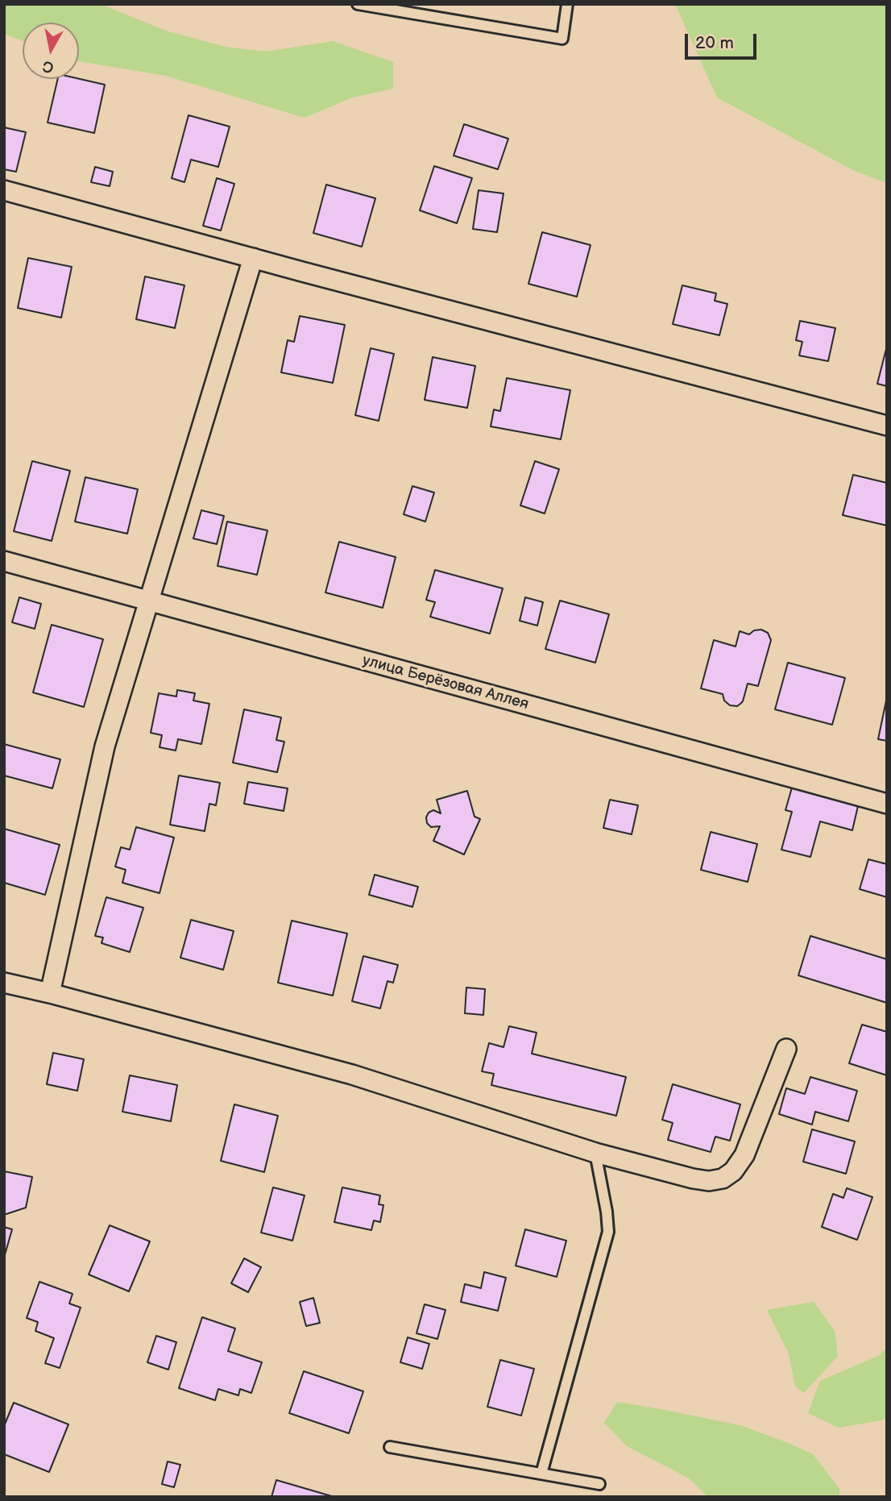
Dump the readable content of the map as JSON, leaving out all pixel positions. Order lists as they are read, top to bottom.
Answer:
{
  "streets": {
    "street": ["улица Берёзовая Аллея"]
  },
  "scale_bar": "20 m",
  "north": "bottom"
}
